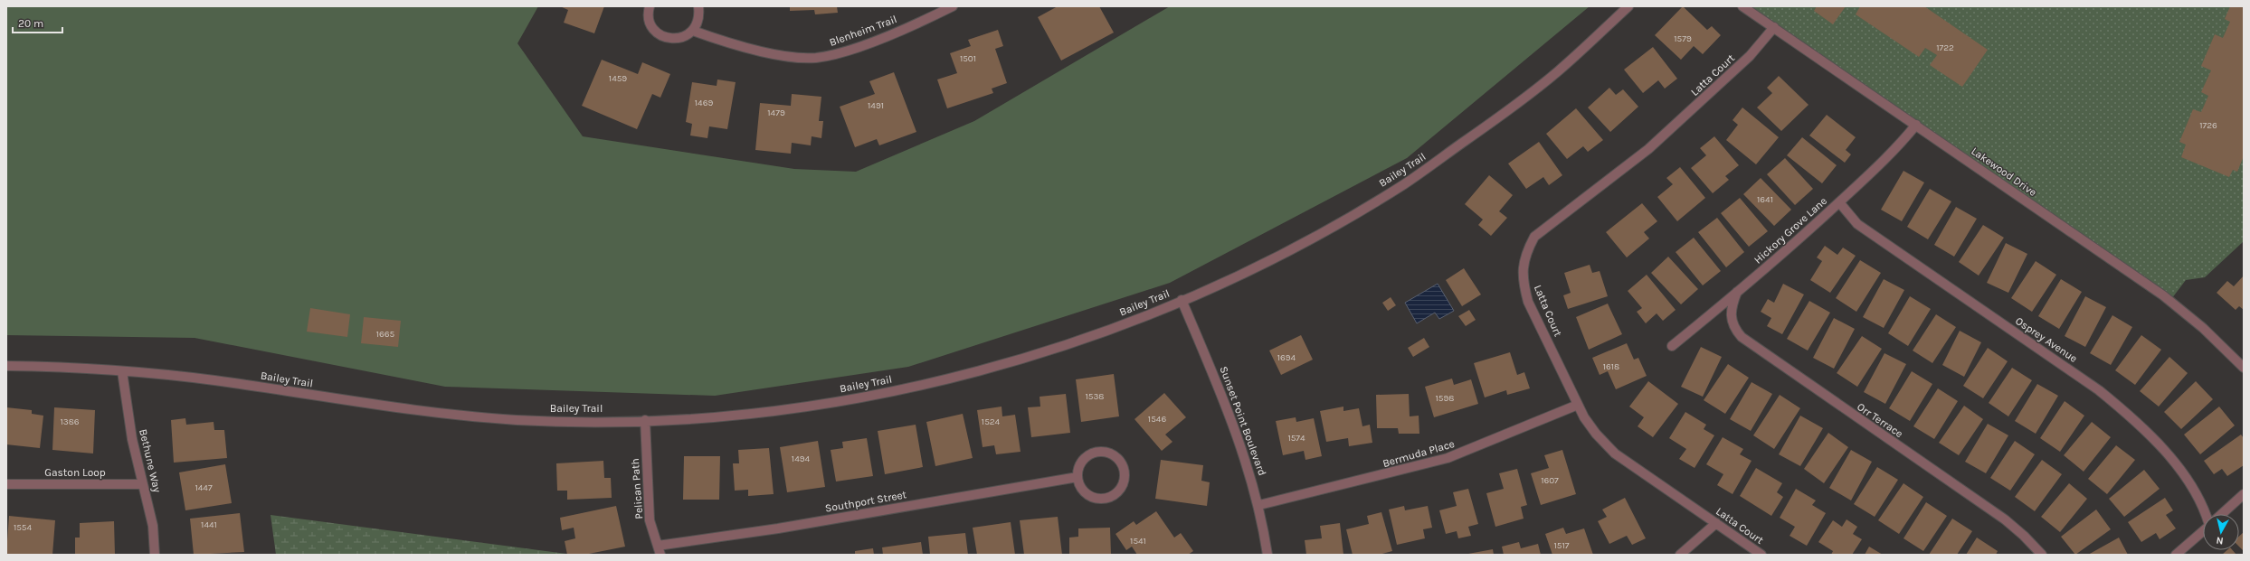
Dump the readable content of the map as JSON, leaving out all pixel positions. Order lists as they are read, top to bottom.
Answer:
{
  "streets": {
    "street": [
      "Blenheim Trail",
      "Latta Court",
      "Bailey Trail",
      "Lakewood Drive",
      "Hickory Grove Lane",
      "Osprey Avenue",
      "Orr Terrace",
      "Sunset Point Boulevard",
      "Bermuda Place",
      "Bethune Way",
      "Gaston Loop",
      "Pelican Path",
      "Southport Street"
    ]
  },
  "crossings": [
    ["Latta Court", "Lakewood Drive"],
    ["Latta Court", "Bermuda Place"],
    ["Bailey Trail", "Sunset Point Boulevard"],
    ["Bailey Trail", "Bethune Way"],
    ["Bailey Trail", "Pelican Path"],
    ["Lakewood Drive", "Hickory Grove Lane"],
    ["Hickory Grove Lane", "Osprey Avenue"],
    ["Hickory Grove Lane", "Orr Terrace"],
    ["Sunset Point Boulevard", "Bermuda Place"],
    ["Bethune Way", "Gaston Loop"],
    ["Pelican Path", "Southport Street"]
  ],
  "house_numbers": [
    "1579",
    "1722",
    "1501",
    "1459",
    "1469",
    "1491",
    "1479",
    "1726",
    "1641",
    "1665",
    "1694",
    "1618",
    "1538",
    "1598",
    "1546",
    "1386",
    "1524",
    "1574",
    "1494",
    "1607",
    "1447",
    "1441",
    "1554",
    "1541",
    "1517"
  ],
  "scale_bar": "20 m",
  "north": "bottom"
}
